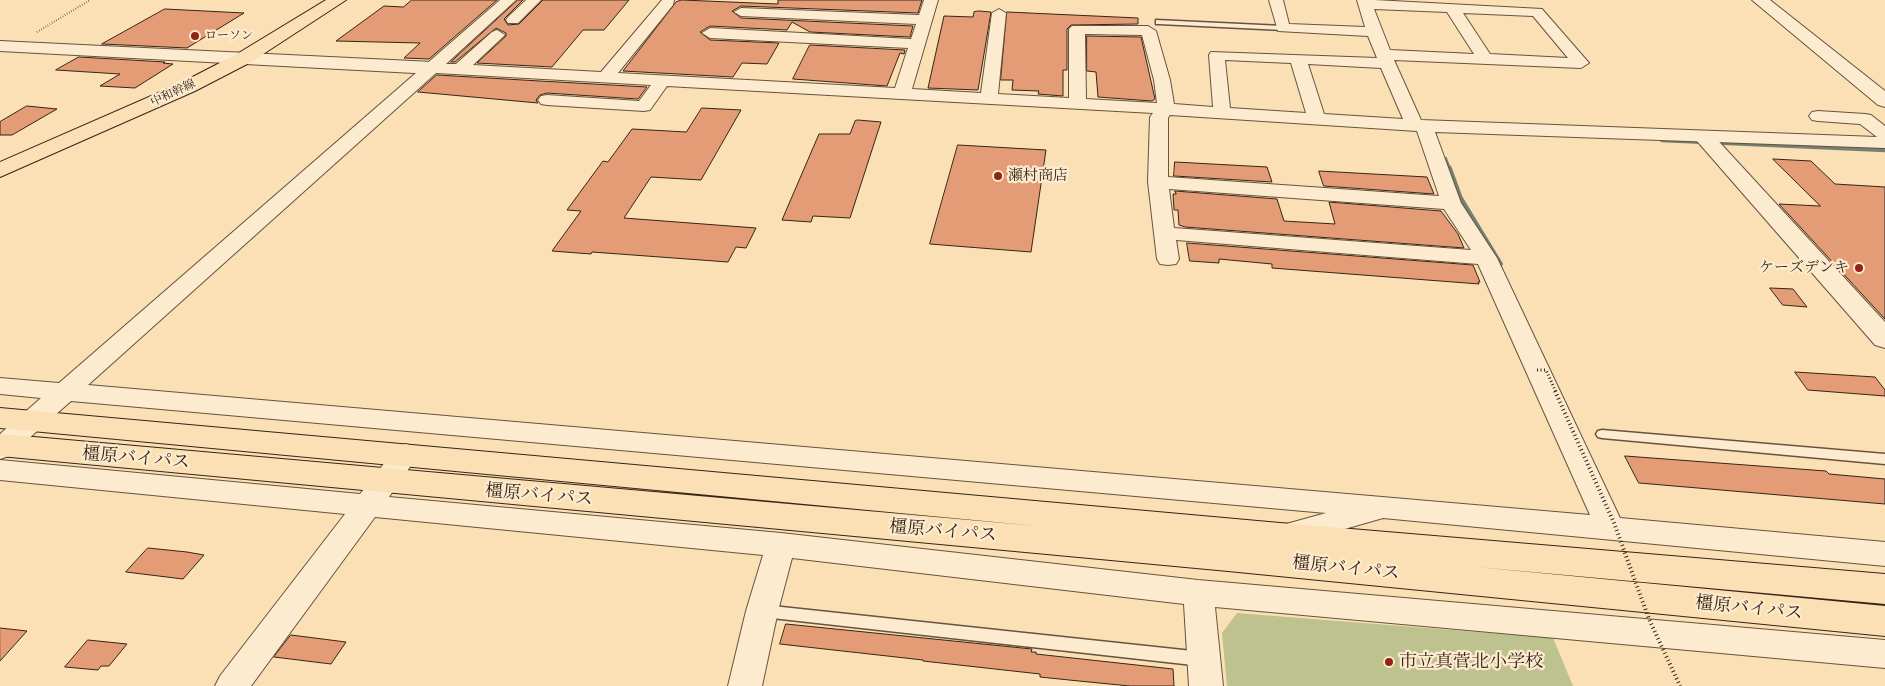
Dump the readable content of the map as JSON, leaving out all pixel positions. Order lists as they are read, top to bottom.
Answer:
{
  "streets": {
    "main road": ["中和幹線", "橿原バイパス"]
  },
  "places": [
    "ローソン",
    "瀬村商店",
    "ケーズデンキ",
    "市立真菅北小学校"
  ]
}
